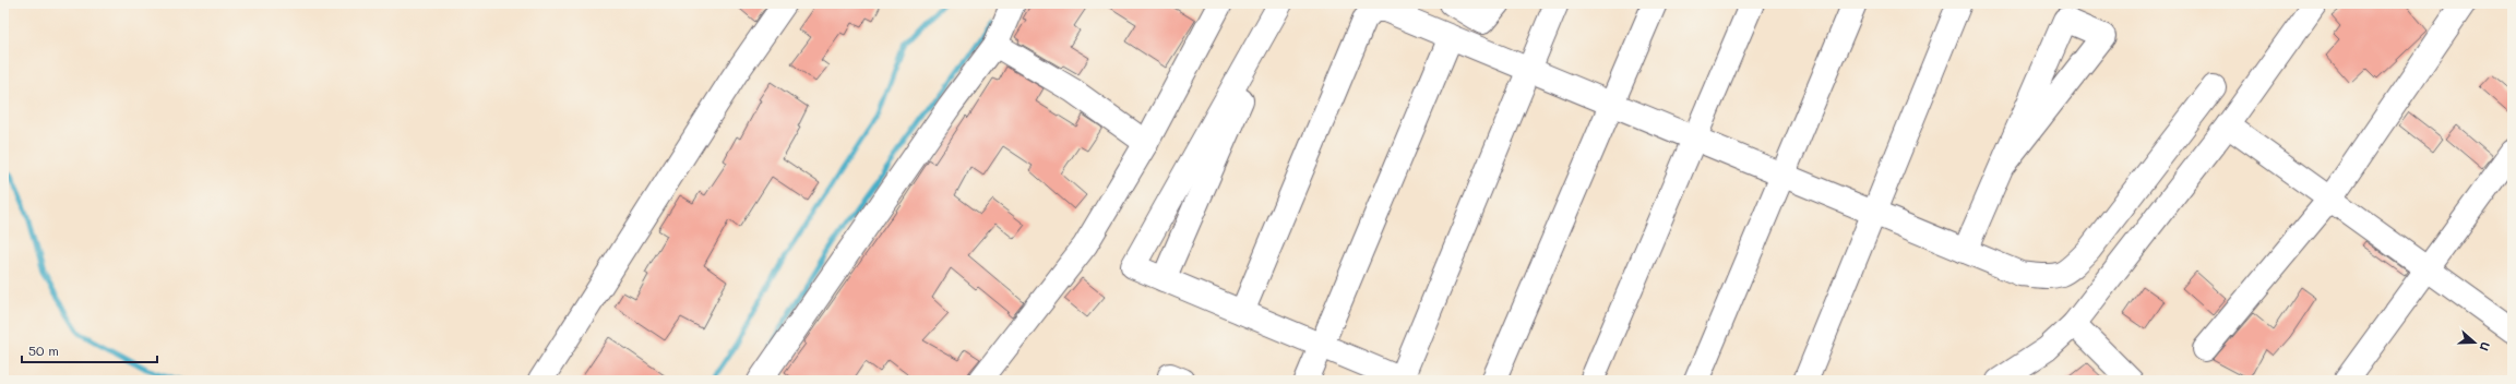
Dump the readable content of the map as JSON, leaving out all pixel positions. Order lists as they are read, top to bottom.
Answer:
{
  "scale_bar": "50 m",
  "north": "right"
}
